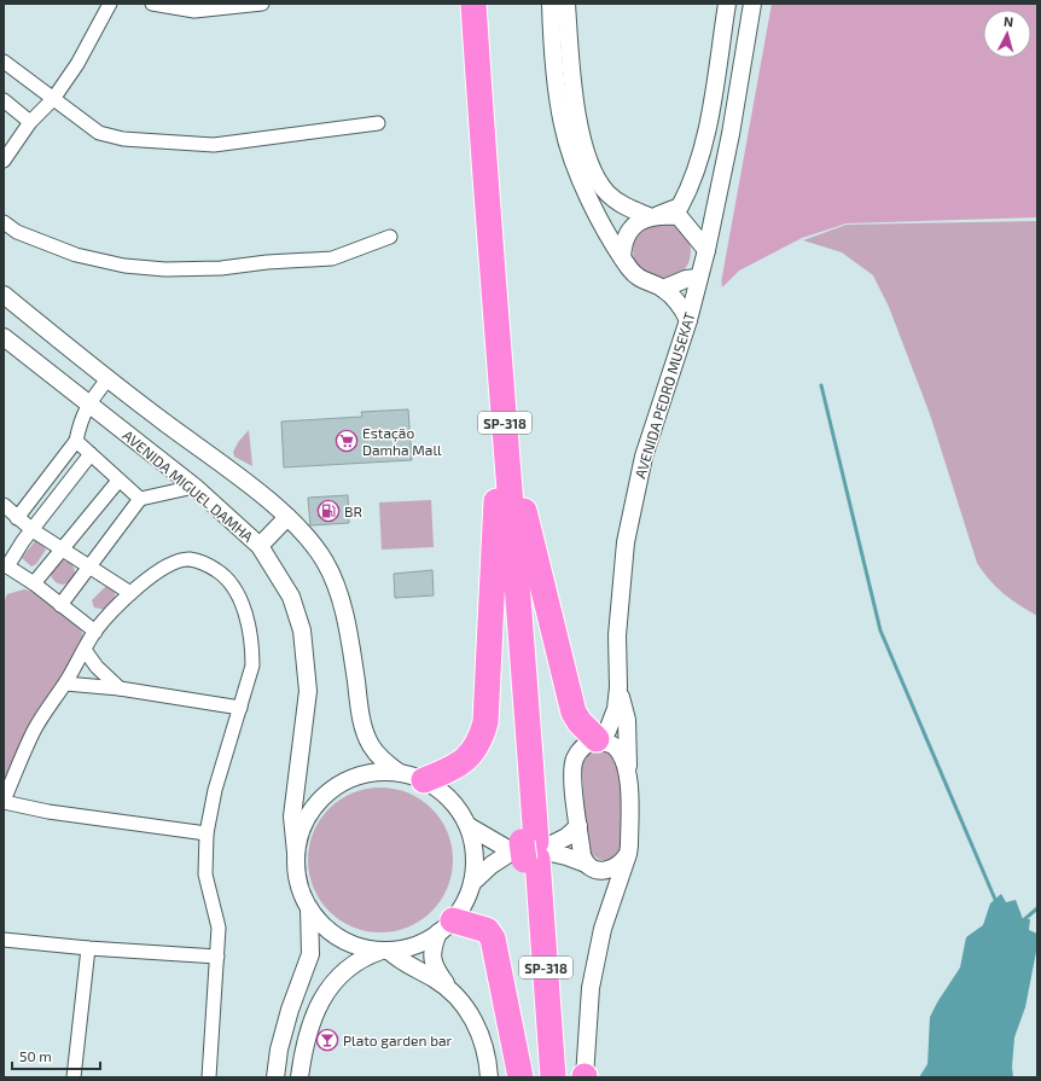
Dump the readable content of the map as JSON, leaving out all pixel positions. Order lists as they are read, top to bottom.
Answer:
{
  "streets": {
    "highway": ["SP-318"],
    "street": ["AVENIDA PEDRO MUSEKAT", "AVENIDA MIGUEL DAMHA"]
  },
  "places": {
    "supermarket": ["Estação Damha Mall"],
    "fuel station": ["BR"],
    "bar": ["Plato garden bar"]
  },
  "scale_bar": "50 m",
  "north": "top"
}
